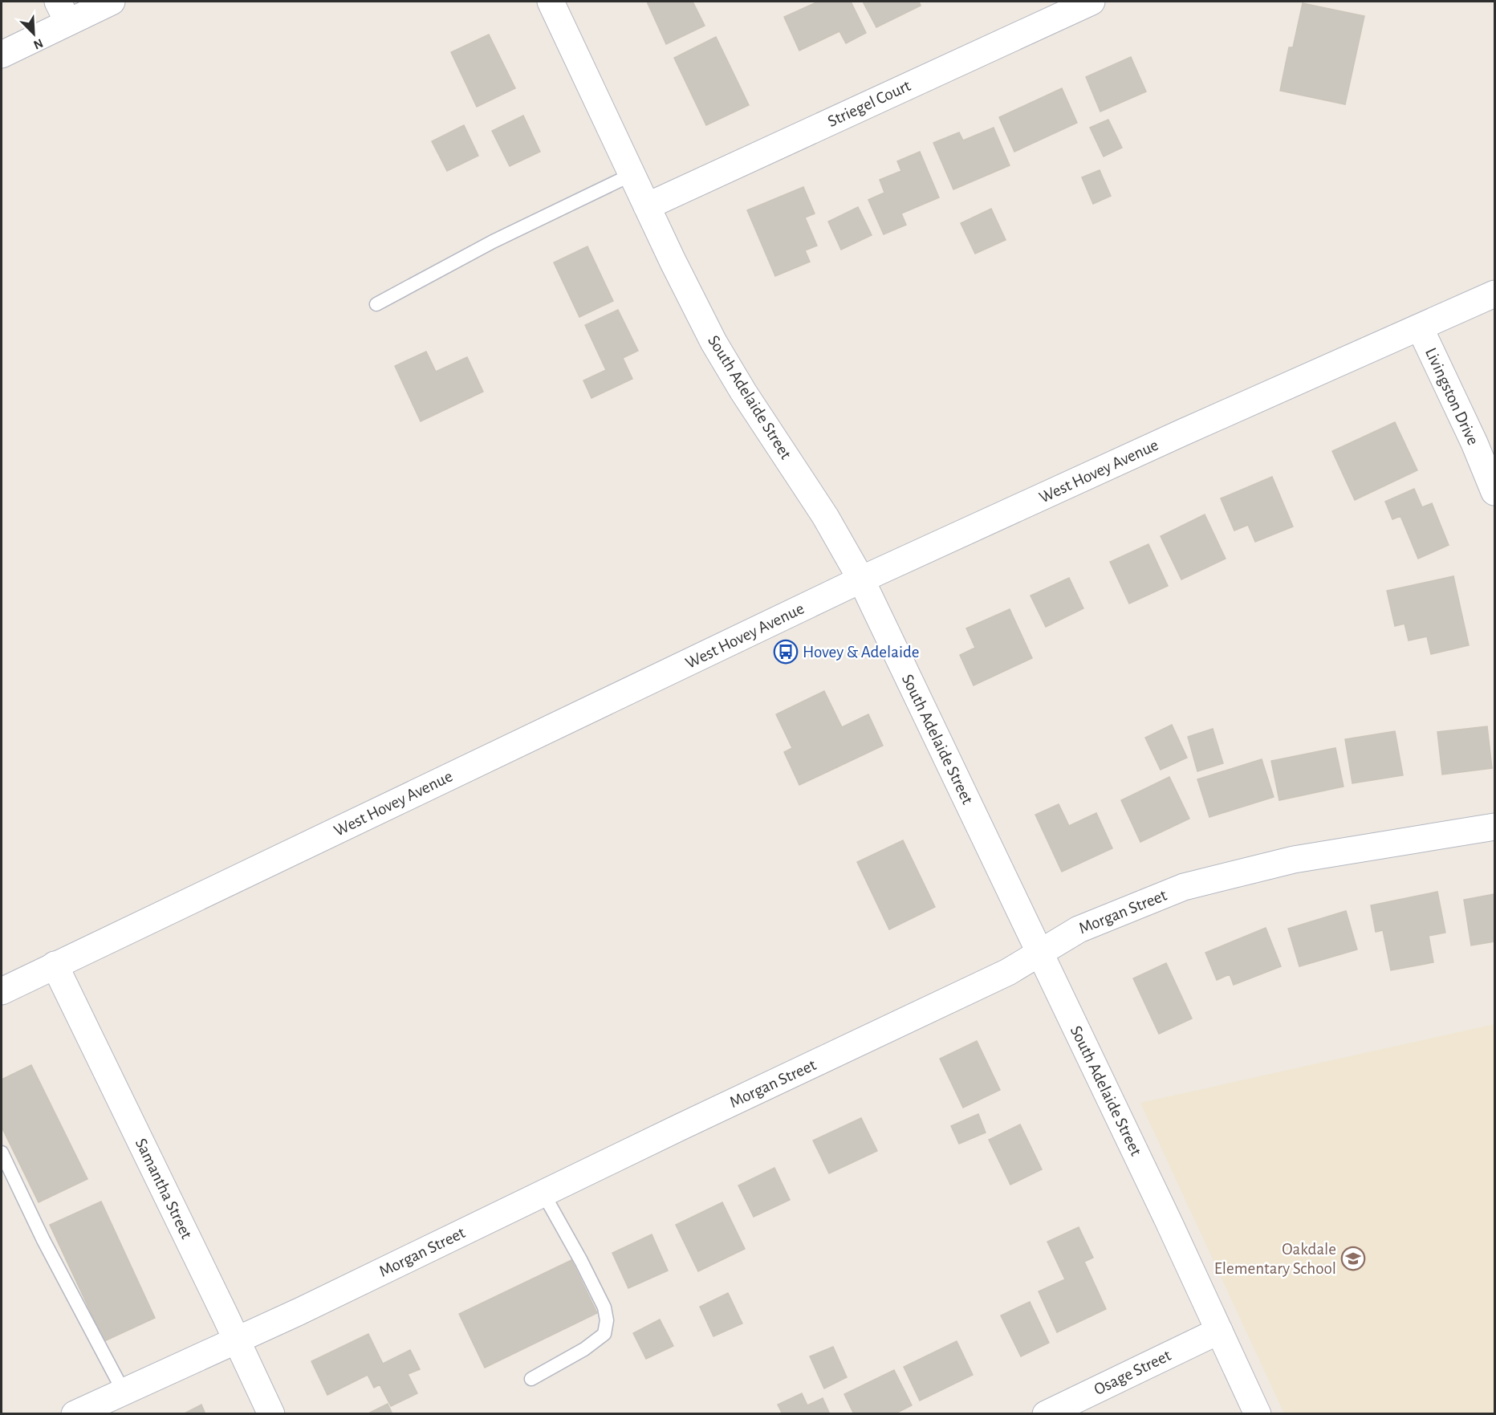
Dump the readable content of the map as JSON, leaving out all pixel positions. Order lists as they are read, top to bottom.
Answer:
{
  "streets": {
    "street": [
      "Striegel Court",
      "Livingston Drive",
      "South Adelaide Street",
      "West Hovey Avenue",
      "Morgan Street",
      "Samantha Street",
      "Osage Street"
    ]
  },
  "crossings": [
    ["Striegel Court", "South Adelaide Street"],
    ["Livingston Drive", "West Hovey Avenue"],
    ["South Adelaide Street", "West Hovey Avenue"],
    ["South Adelaide Street", "Morgan Street"],
    ["South Adelaide Street", "Osage Street"],
    ["West Hovey Avenue", "Samantha Street"],
    ["Morgan Street", "Samantha Street"]
  ],
  "places": {
    "bus stop": ["Hovey & Adelaide"],
    "school or university": ["Oakdale Elementary School"]
  },
  "north": "bottom right"
}
